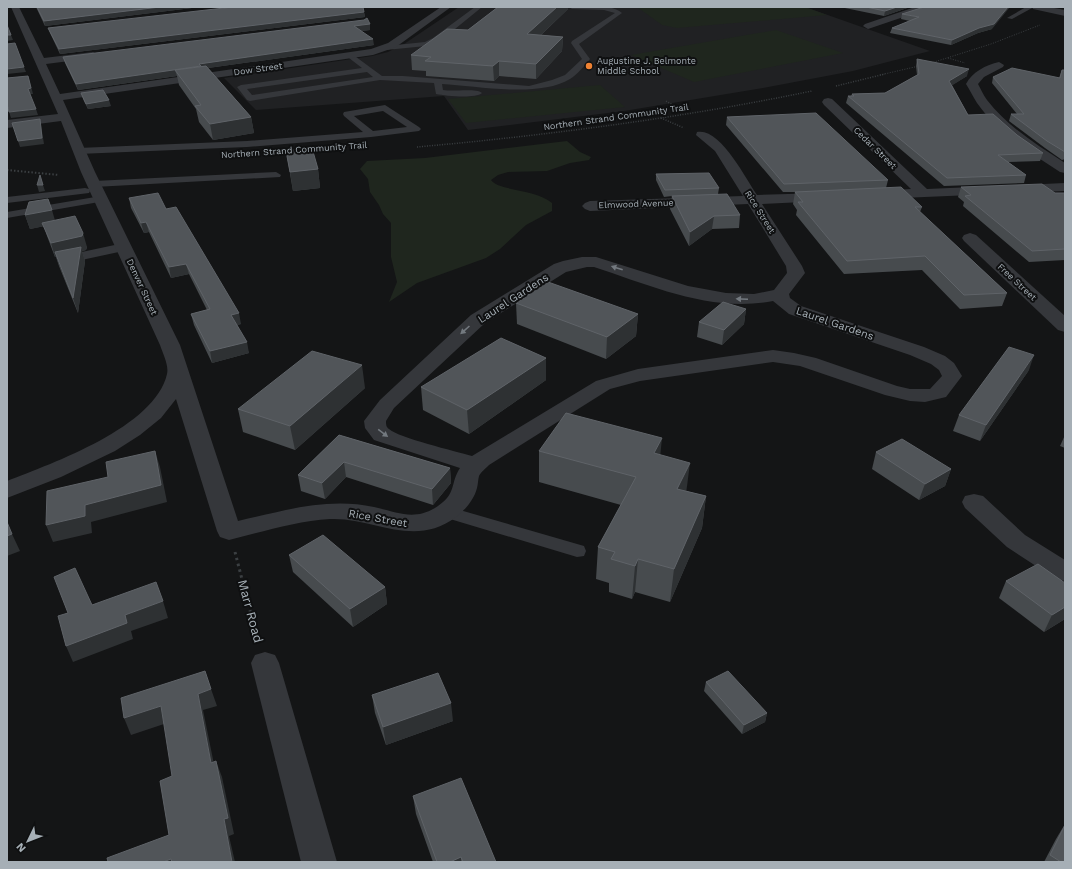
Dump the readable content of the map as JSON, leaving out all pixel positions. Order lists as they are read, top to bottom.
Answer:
{
  "streets": {
    "street": [
      "Dow Street",
      "Cedar Street",
      "Elmwood Avenue",
      "Rice Street",
      "Free Street",
      "Denver Street",
      "Laurel Gardens"
    ],
    "path": ["Northern Strand Community Trail", "Marr Road"]
  },
  "crossings": [
    ["Dow Street", "Denver Street"],
    ["Elmwood Avenue", "Rice Street"],
    ["Rice Street", "Laurel Gardens"],
    ["Rice Street", "Marr Road"]
  ],
  "places": ["Augustine J. Belmonte Middle School"],
  "north": "bottom left"
}
